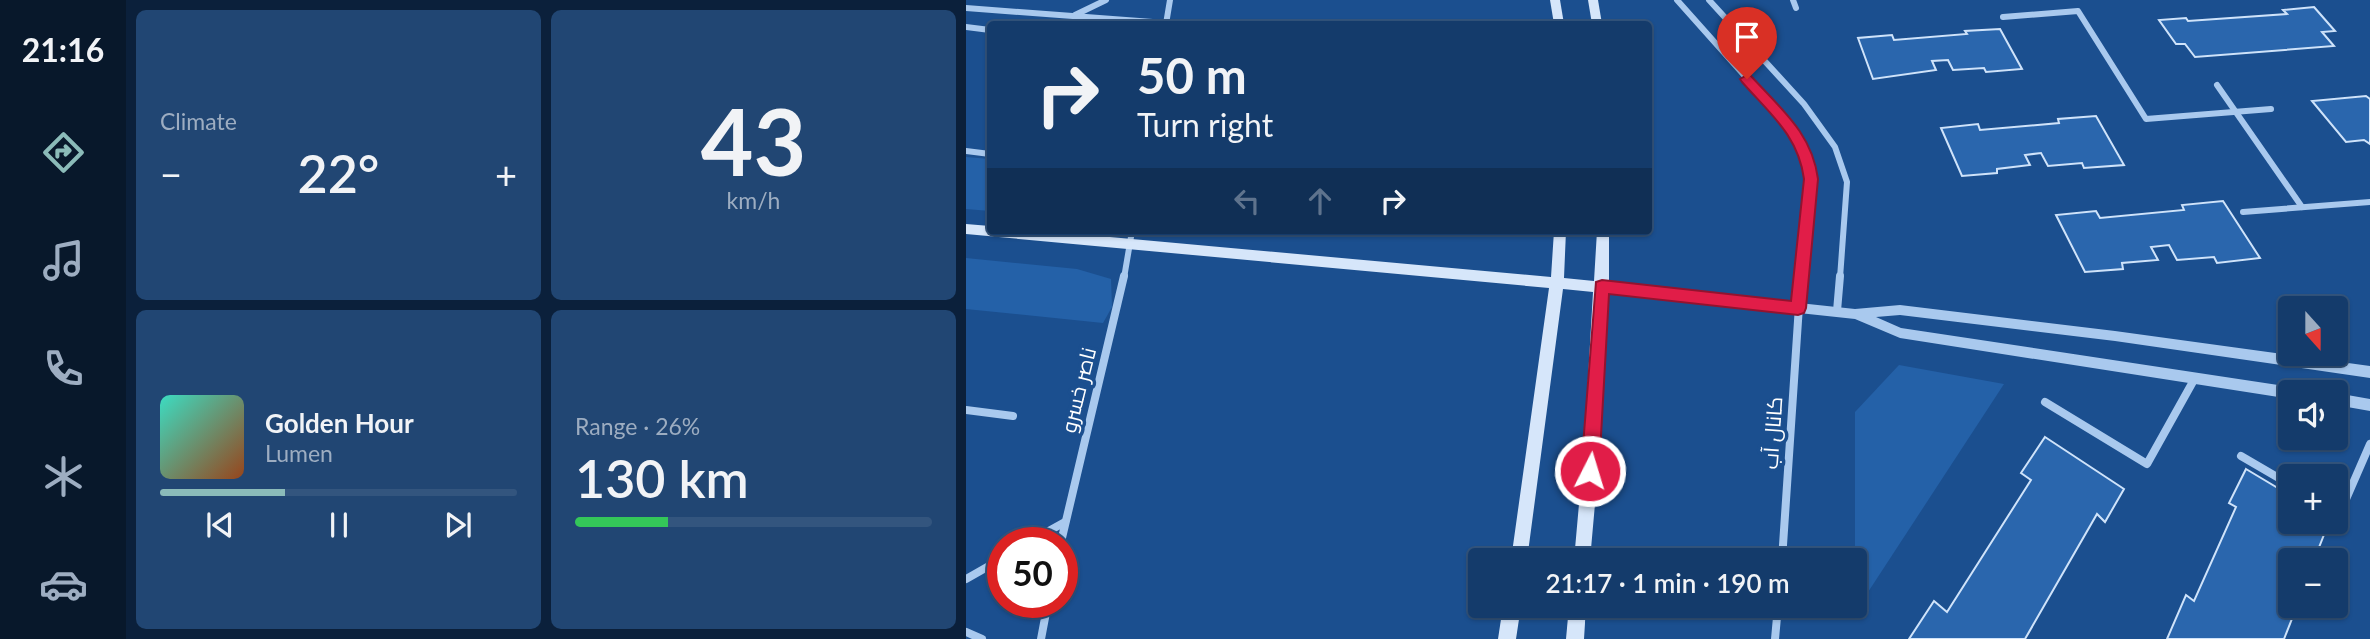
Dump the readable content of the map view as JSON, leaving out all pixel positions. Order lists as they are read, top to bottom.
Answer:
{
  "streets": {
    "street": ["ناصر خسرو", "کانال آب"]
  },
  "north": "bottom",
  "page": {
    "tabs": "21:16",
    "tile": [
      "Climate",
      ["43", "km/h"],
      ["Range · 26%", "130 km"]
    ],
    "turn": ["50 m", "Turn right"],
    "heat": ["−", "22°", "+"],
    "map_buttons": ["+", "−"],
    "song": ["Golden Hour", "Lumen"],
    "limit": "50",
    "trip": "21:17 · 1 min · 190 m"
  }
}
